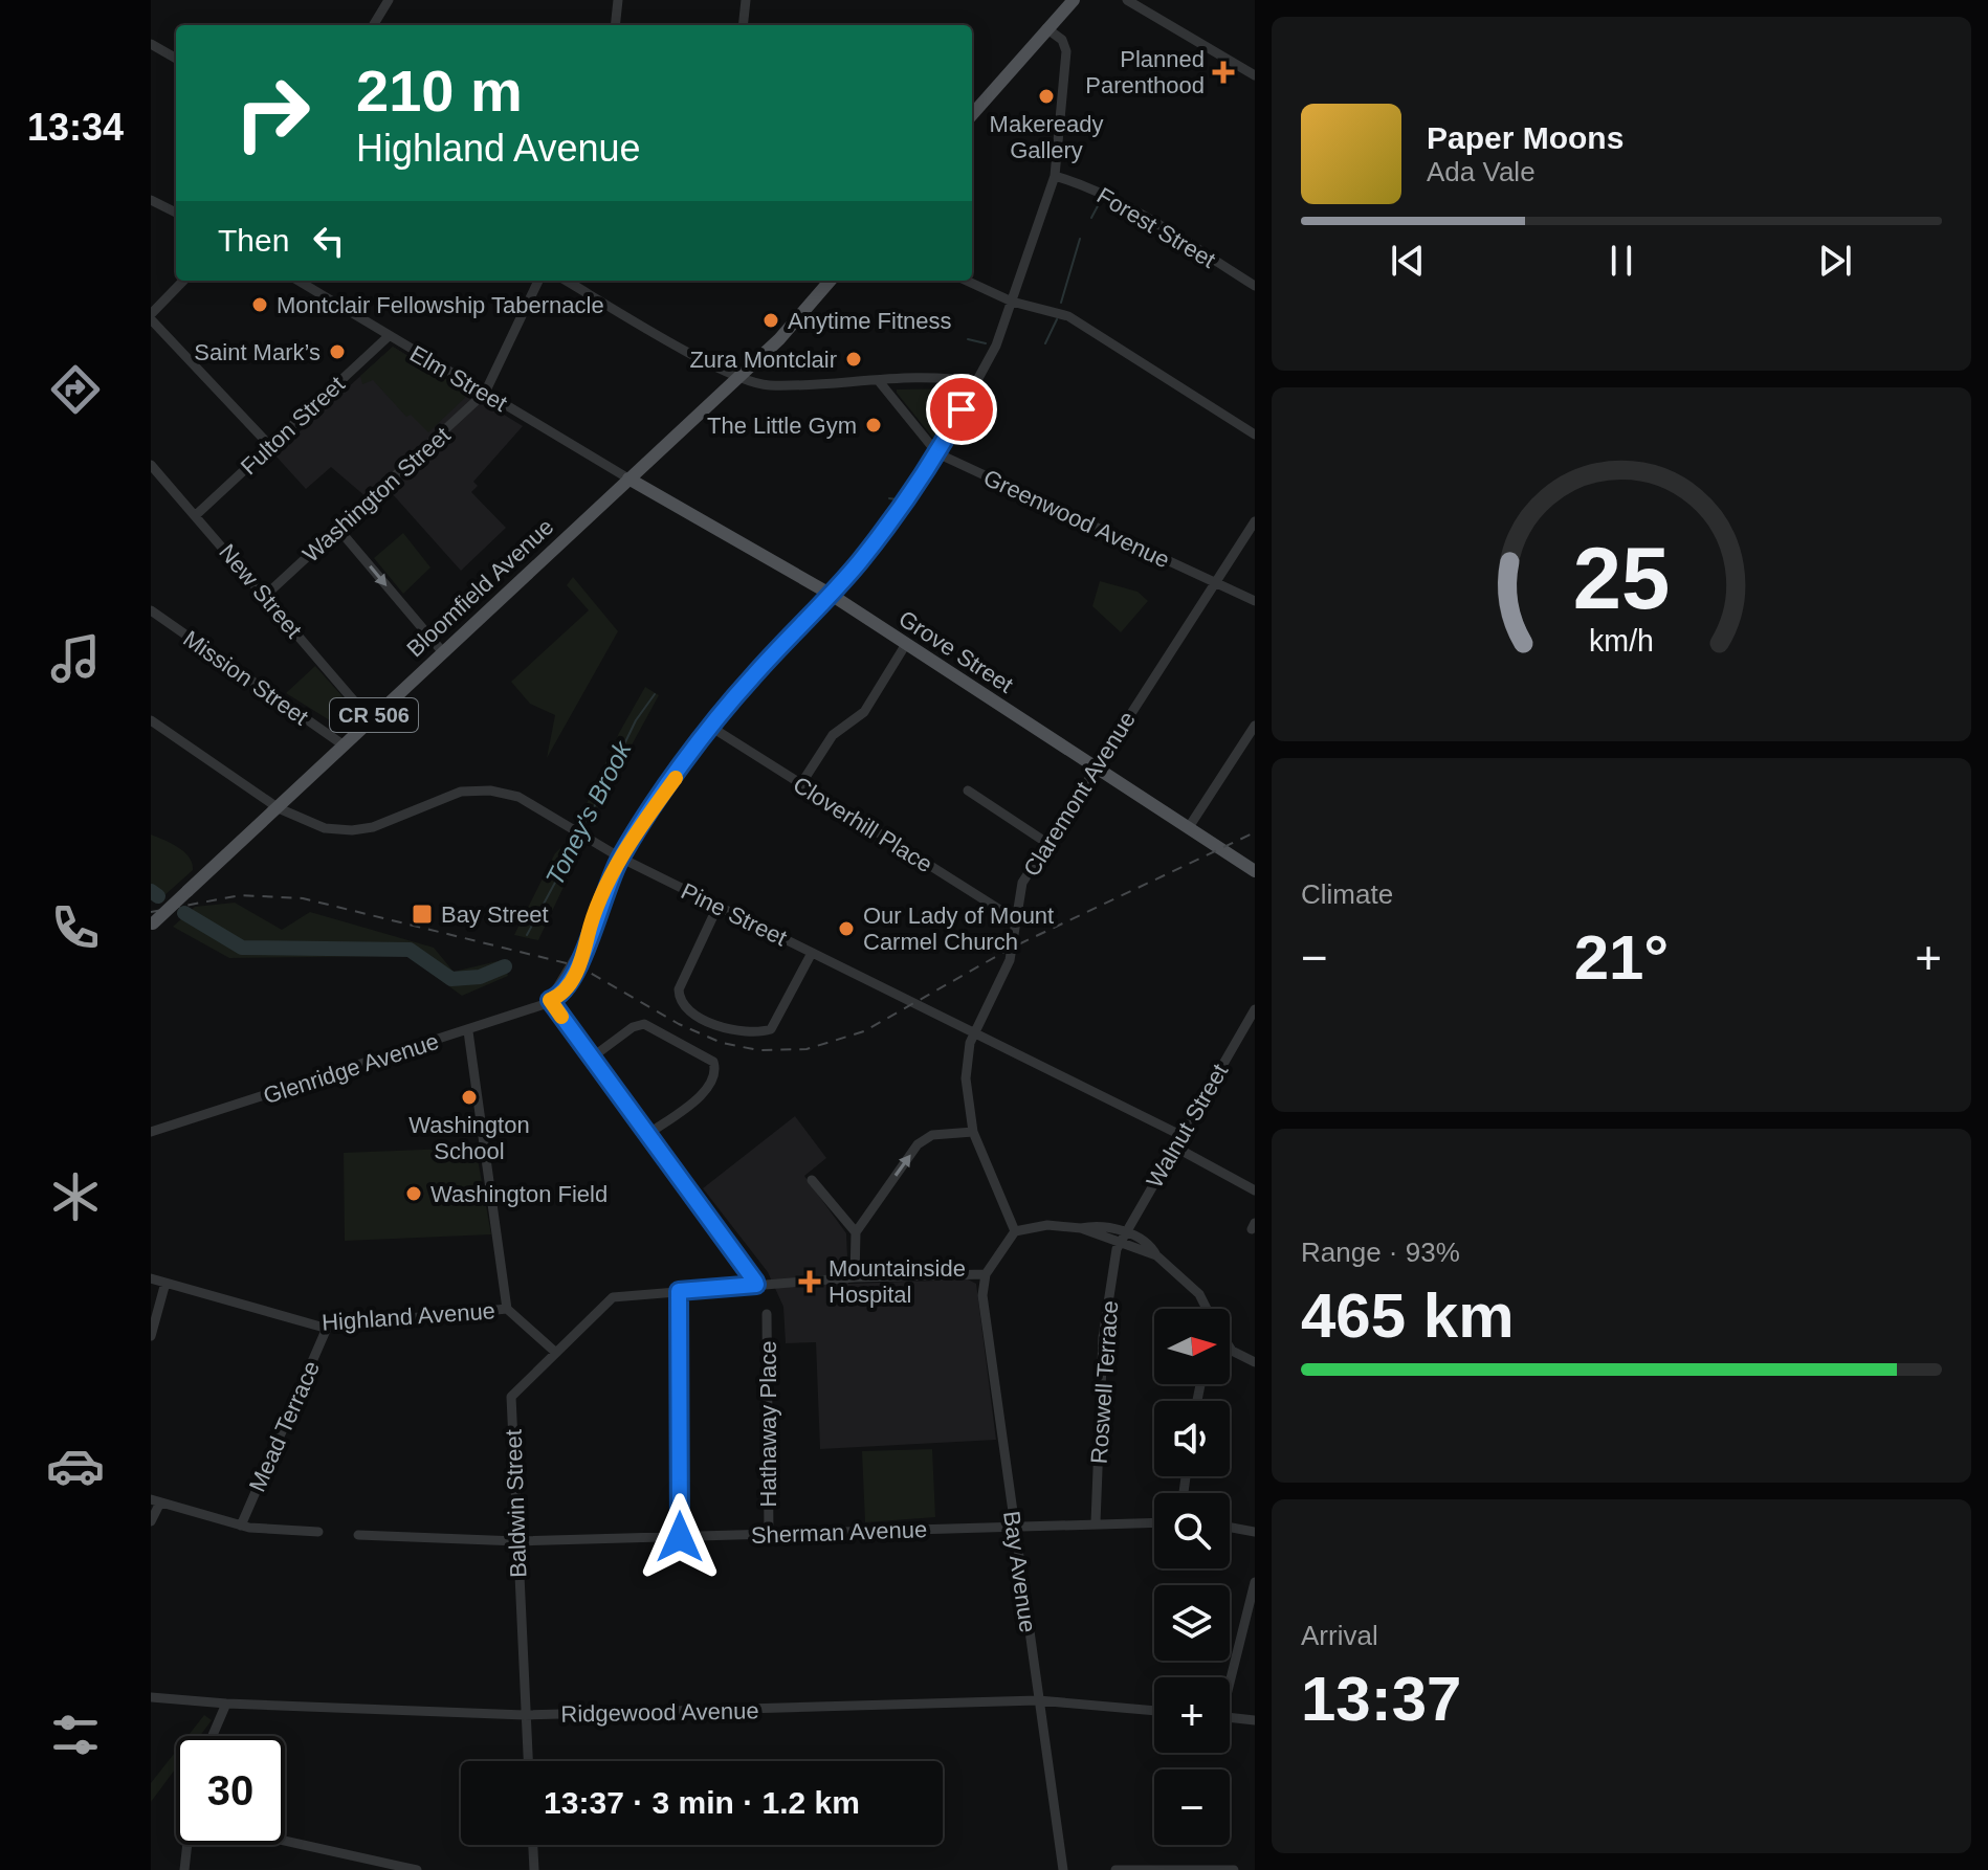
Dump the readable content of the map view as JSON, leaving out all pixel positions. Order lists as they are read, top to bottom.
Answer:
{
  "streets": {
    "main road": ["Bloomfield Avenue", "Grove Street", "CR 506"],
    "street": [
      "Forest Street",
      "Elm Street",
      "Fulton Street",
      "Washington Street",
      "Greenwood Avenue",
      "New Street",
      "Mission Street",
      "Claremont Avenue",
      "Cloverhill Place",
      "Pine Street",
      "Glenridge Avenue",
      "Walnut Street",
      "Highland Avenue",
      "Roswell Terrace",
      "Hathaway Place",
      "Mead Terrace",
      "Baldwin Street",
      "Sherman Avenue",
      "Bay Avenue",
      "Ridgewood Avenue"
    ]
  },
  "crossings": [
    ["Elm Street", "Fulton Street"],
    ["Elm Street", "Washington Street"],
    ["Elm Street", "Bloomfield Avenue"],
    ["Elm Street", "Grove Street"],
    ["Fulton Street", "New Street"],
    ["Washington Street", "New Street"],
    ["Greenwood Avenue", "Claremont Avenue"],
    ["Bloomfield Avenue", "New Street"],
    ["Bloomfield Avenue", "Grove Street"],
    ["Bloomfield Avenue", "Mission Street"],
    ["Bloomfield Avenue", "Pine Street"],
    ["Grove Street", "Claremont Avenue"],
    ["Claremont Avenue", "Cloverhill Place"],
    ["Claremont Avenue", "Pine Street"],
    ["Pine Street", "Walnut Street"],
    ["Walnut Street", "Roswell Terrace"],
    ["Highland Avenue", "Mead Terrace"],
    ["Highland Avenue", "Baldwin Street"],
    ["Roswell Terrace", "Sherman Avenue"],
    ["Hathaway Place", "Sherman Avenue"],
    ["Baldwin Street", "Sherman Avenue"],
    ["Baldwin Street", "Ridgewood Avenue"],
    ["Sherman Avenue", "Bay Avenue"],
    ["Bay Avenue", "Ridgewood Avenue"]
  ],
  "water": ["Toney's Brook"],
  "places": {
    "health": ["Planned Parenthood", "Mountainside Hospital"],
    "other": [
      "Makeready Gallery",
      "Montclair Fellowship Tabernacle",
      "Anytime Fitness",
      "Saint Mark’s",
      "Zura Montclair",
      "The Little Gym",
      "Our Lady of Mount Carmel Church",
      "Washington School",
      "Washington Field"
    ],
    "transit": ["Bay Street"]
  },
  "north": "right",
  "page": {
    "tabs": "13:34",
    "turn": ["210 m", "Highland Avenue"],
    "song": ["Paper Moons", "Ada Vale"],
    "then": "Then",
    "tile": [
      "Climate",
      ["Range · 93%", "465 km"],
      ["Arrival", "13:37"]
    ],
    "heat": ["−", "21°", "+"],
    "map_buttons": ["+", "−"],
    "limit": "30",
    "trip": "13:37 · 3 min · 1.2 km",
    "gauge": ["25", "km/h"]
  }
}
